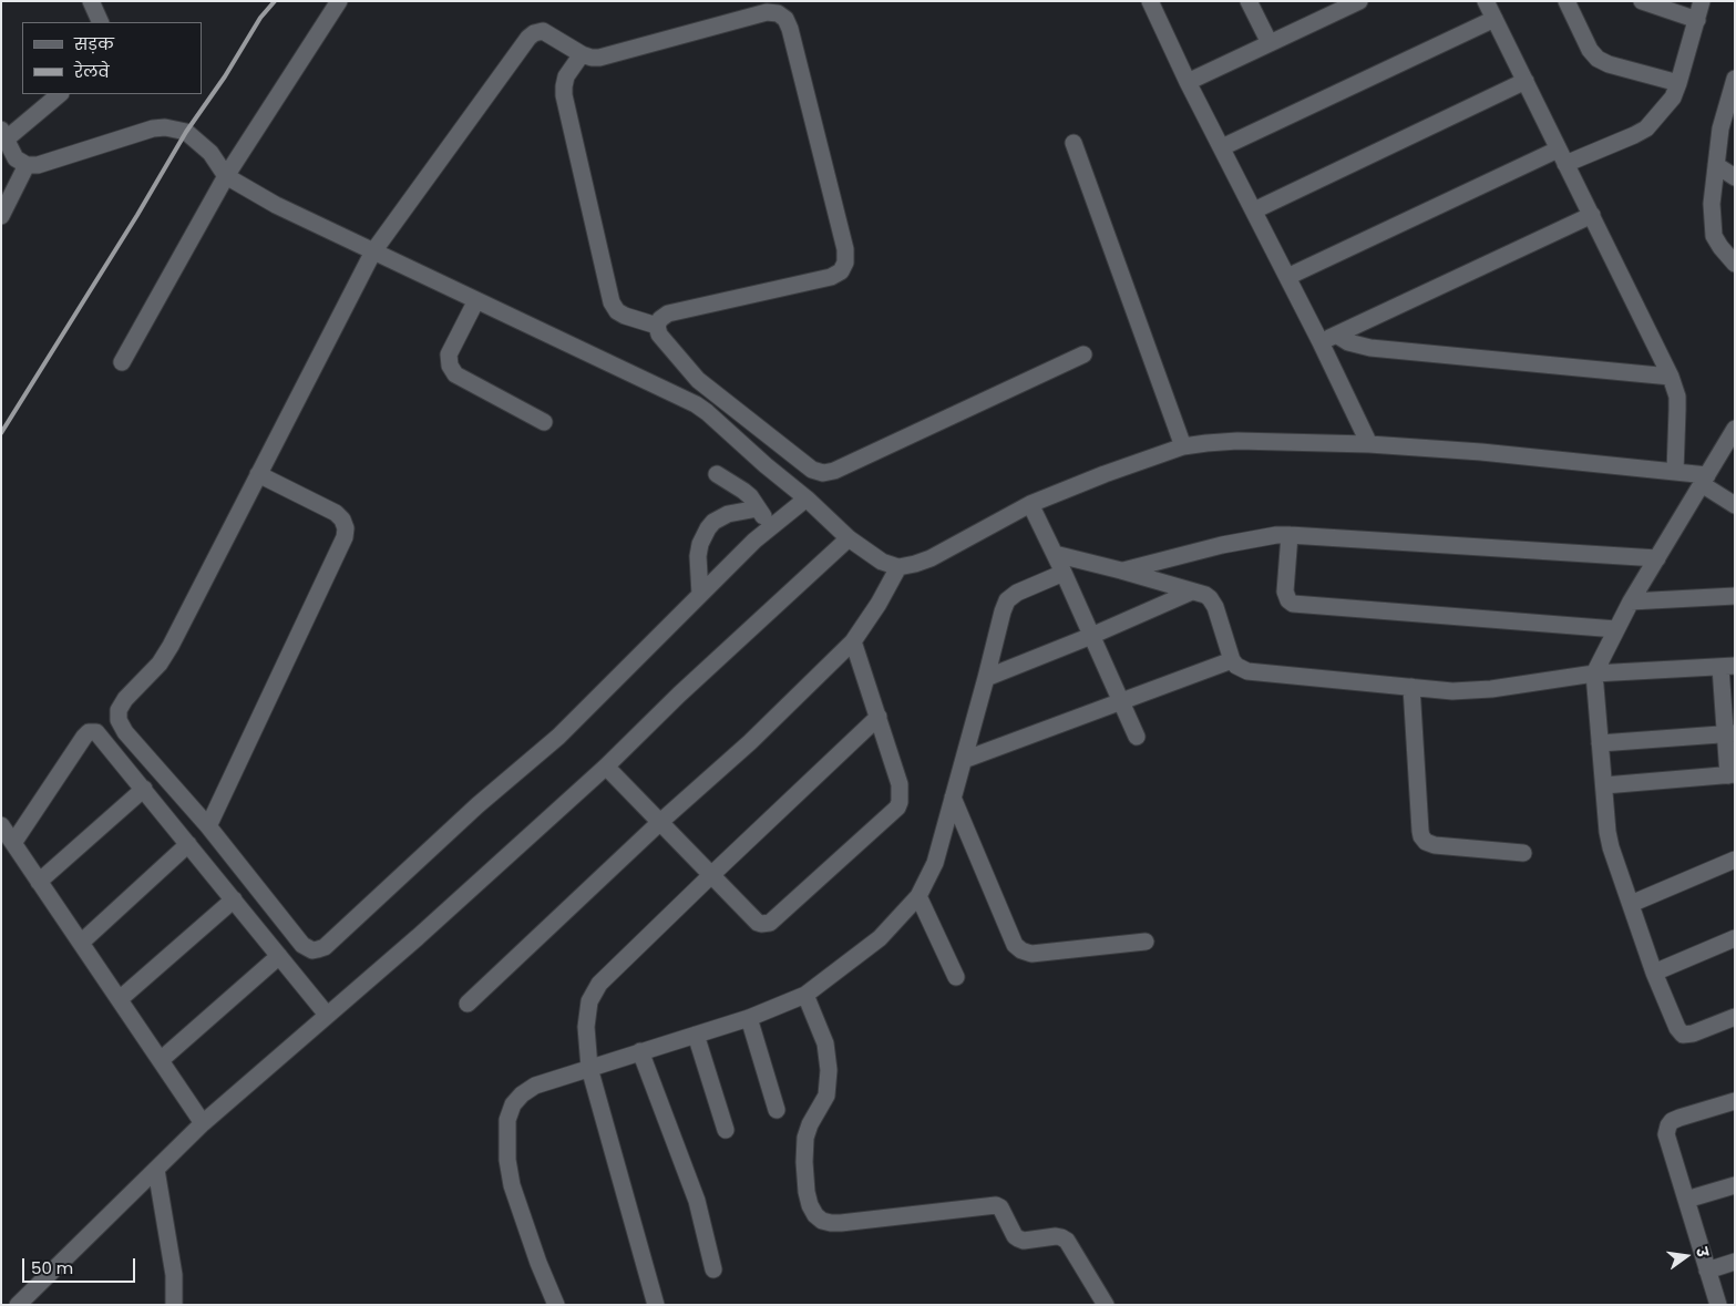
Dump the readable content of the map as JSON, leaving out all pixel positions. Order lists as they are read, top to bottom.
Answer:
{
  "legend": ["सड़क", "रेलवे"],
  "scale_bar": "50 m",
  "north": "right"
}
